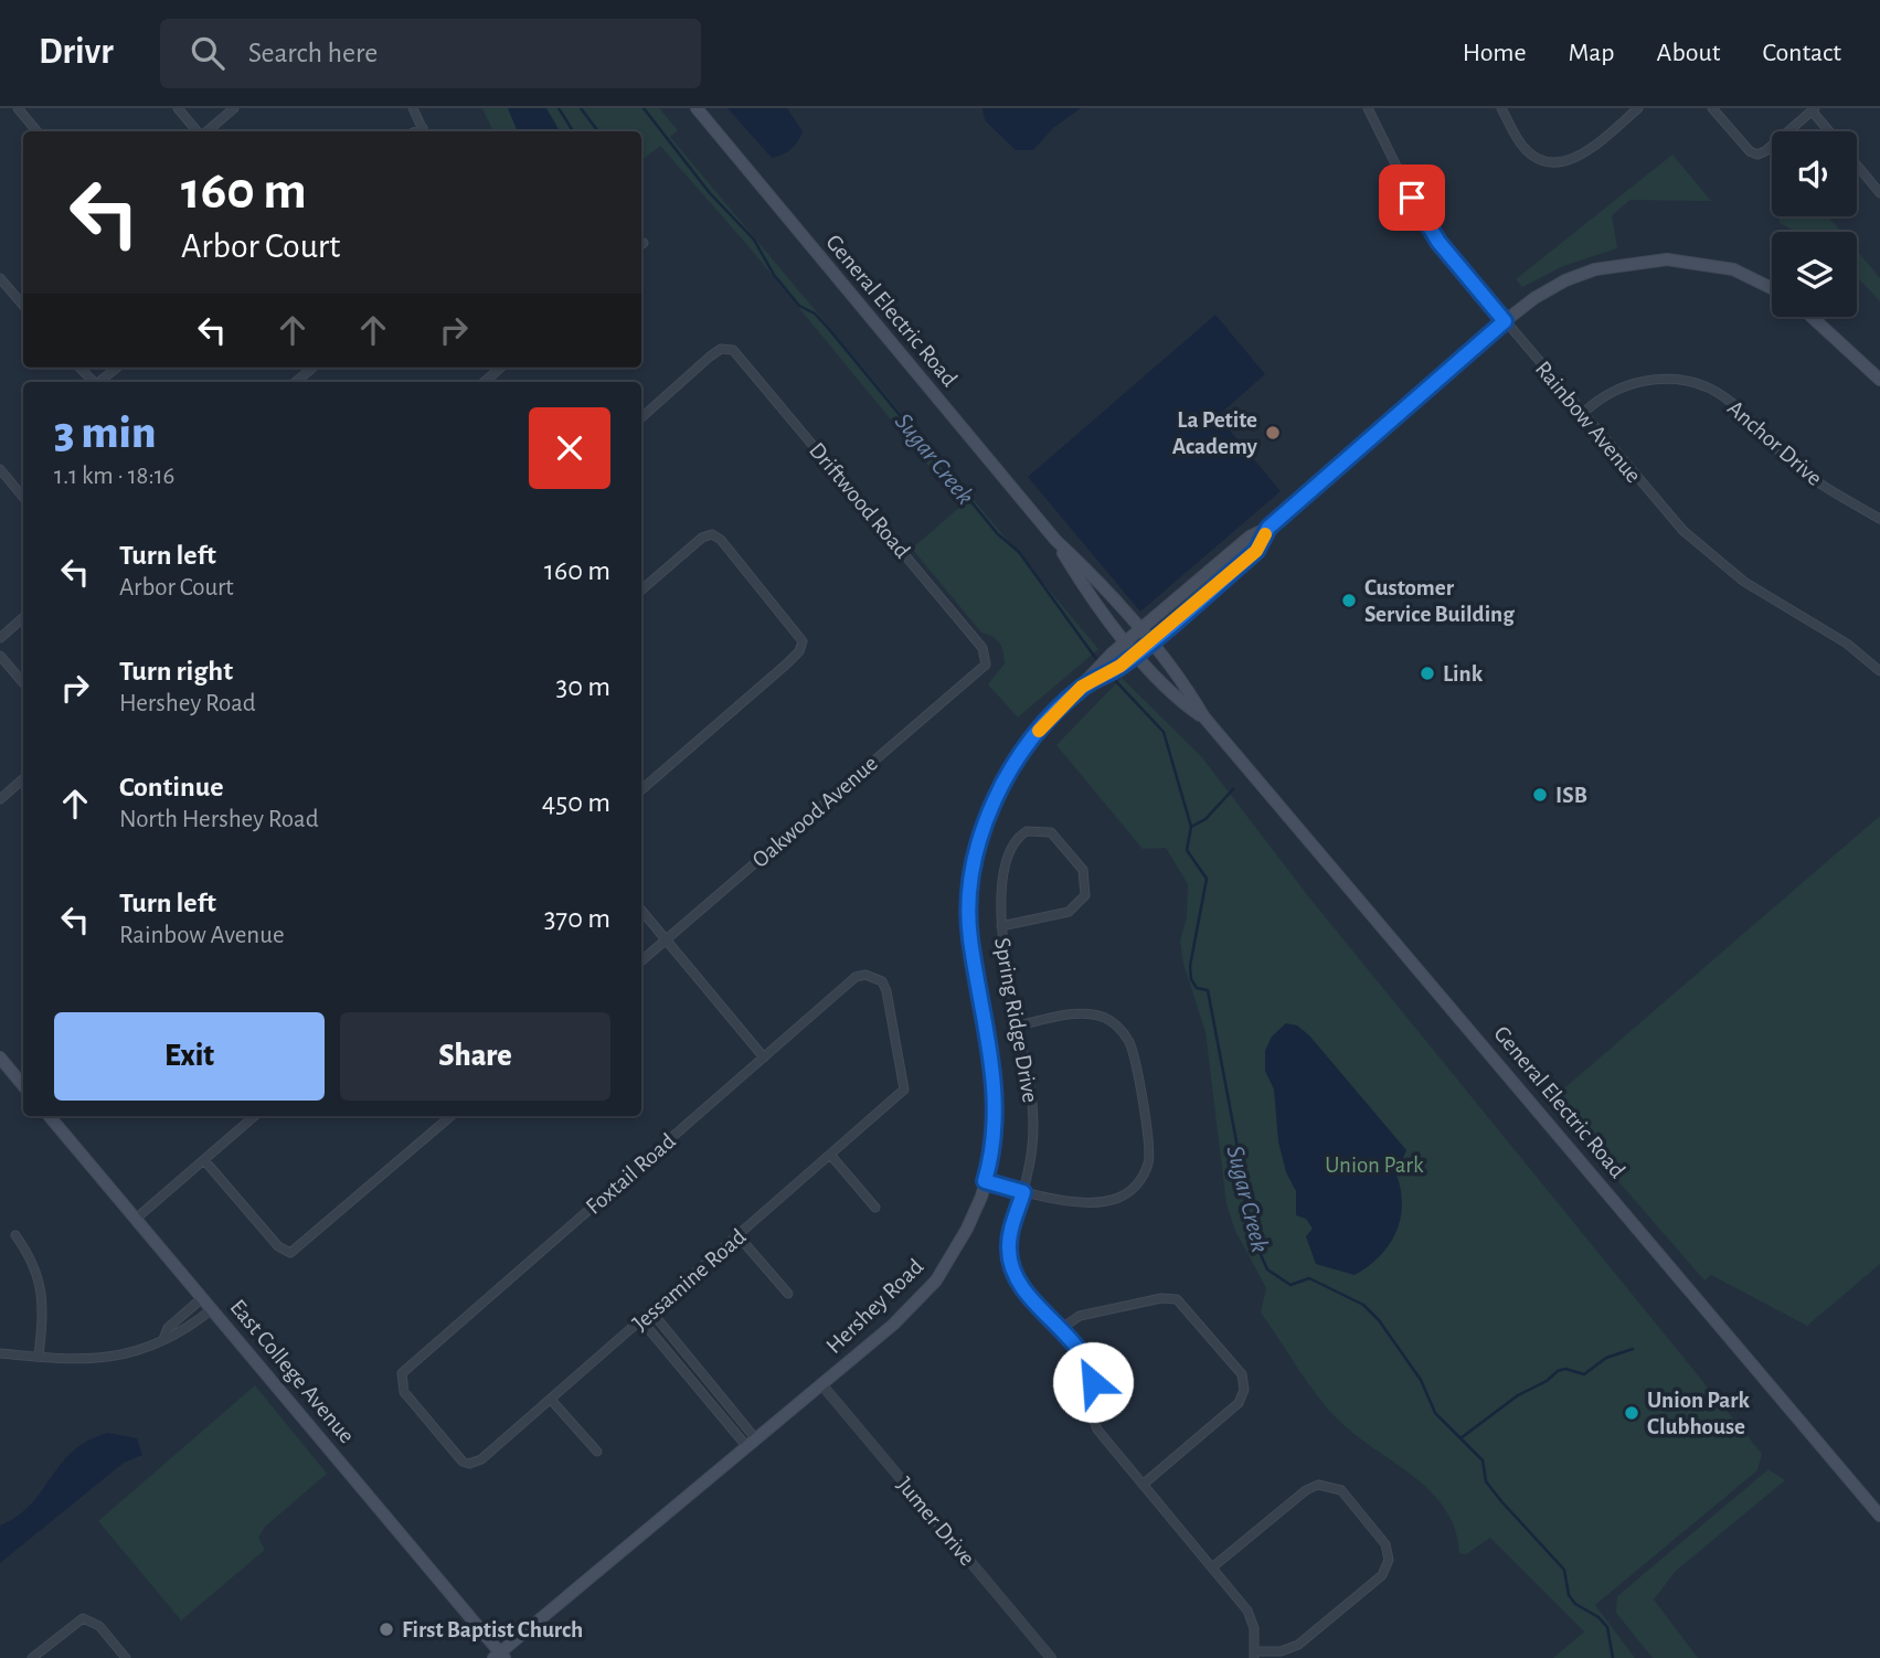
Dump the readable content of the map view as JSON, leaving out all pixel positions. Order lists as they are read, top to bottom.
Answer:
{
  "streets": {
    "main road": ["General Electric Road", "Hershey Road", "East College Avenue"],
    "street": [
      "Rainbow Avenue",
      "Anchor Drive",
      "Driftwood Road",
      "Oakwood Avenue",
      "Spring Ridge Drive",
      "Foxtail Road",
      "Jessamine Road",
      "Jumer Drive"
    ]
  },
  "crossings": [
    ["General Electric Road", "Hershey Road"],
    ["Rainbow Avenue", "Anchor Drive"],
    ["Driftwood Road", "Oakwood Avenue"],
    ["Foxtail Road", "Jessamine Road"],
    ["Hershey Road", "East College Avenue"],
    ["Hershey Road", "Jumer Drive"]
  ],
  "water": ["Sugar Creek"],
  "parks": ["Union Park"],
  "places": [
    "La Petite Academy",
    "Customer Service Building",
    "Link",
    "ISB",
    "Union Park Clubhouse",
    "First Baptist Church"
  ],
  "page": {
    "header": "Drivr",
    "search": "Search here",
    "nav": [
      "Home",
      "Map",
      "About",
      "Contact"
    ],
    "turn": ["160 m", "Arbor Court"],
    "heading": ["3 min", "1.1 km · 18:16"],
    "list": [
      {
        "name": "Turn left",
        "note": "Arbor Court",
        "value": "160 m"
      },
      {
        "name": "Turn right",
        "note": "Hershey Road",
        "value": "30 m"
      },
      {
        "name": "Continue",
        "note": "North Hershey Road",
        "value": "450 m"
      },
      {
        "name": "Turn left",
        "note": "Rainbow Avenue",
        "value": "370 m"
      }
    ],
    "buttons": ["Exit", "Share"]
  }
}
